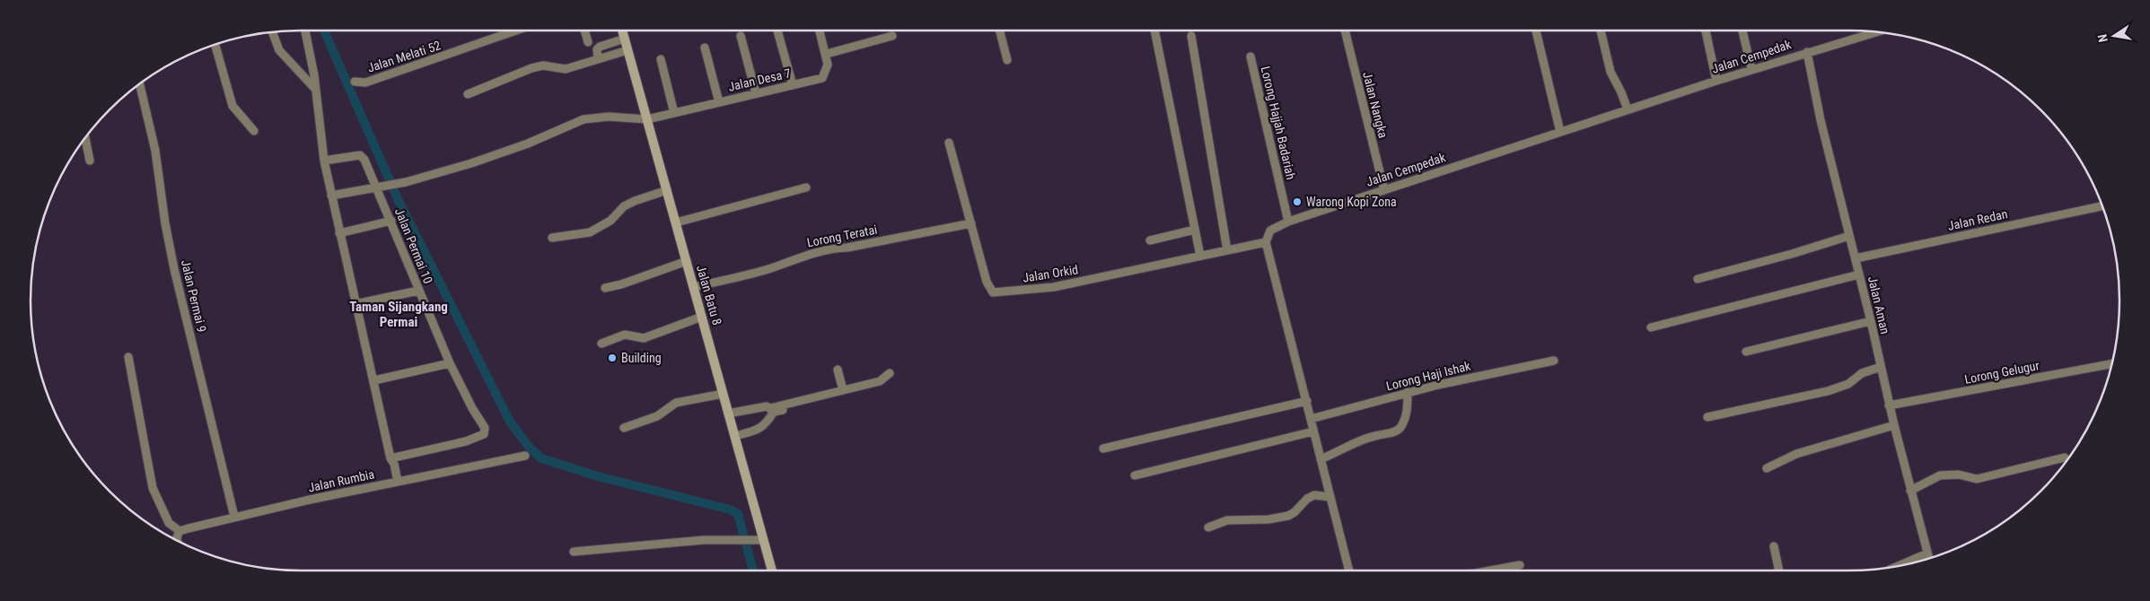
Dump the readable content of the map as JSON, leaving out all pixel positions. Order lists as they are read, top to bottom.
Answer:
{
  "streets": {
    "street": [
      "Jalan Melati 52",
      "Jalan Cempedak",
      "Jalan Desa 7",
      "Jalan Nangka",
      "Lorong Hajjah Badariah",
      "Jalan Redan",
      "Lorong Teratai",
      "Jalan Permai 10",
      "Jalan Orkid",
      "Jalan Batu 8",
      "Jalan Permai 9",
      "Jalan Aman",
      "Lorong Gelugur",
      "Lorong Haji Ishak",
      "Jalan Rumbia"
    ]
  },
  "crossings": [
    ["Jalan Cempedak", "Jalan Nangka"],
    ["Jalan Cempedak", "Lorong Hajjah Badariah"],
    ["Jalan Cempedak", "Jalan Orkid"],
    ["Jalan Cempedak", "Jalan Aman"],
    ["Jalan Desa 7", "Jalan Permai 10"],
    ["Jalan Desa 7", "Jalan Batu 8"],
    ["Jalan Redan", "Jalan Aman"],
    ["Lorong Teratai", "Jalan Orkid"],
    ["Lorong Teratai", "Jalan Batu 8"],
    ["Jalan Permai 9", "Jalan Rumbia"],
    ["Jalan Aman", "Lorong Gelugur"]
  ],
  "districts": ["Taman Sijangkang Permai"],
  "places": ["Warong Kopi Zona", "Building"],
  "north": "left"
}
